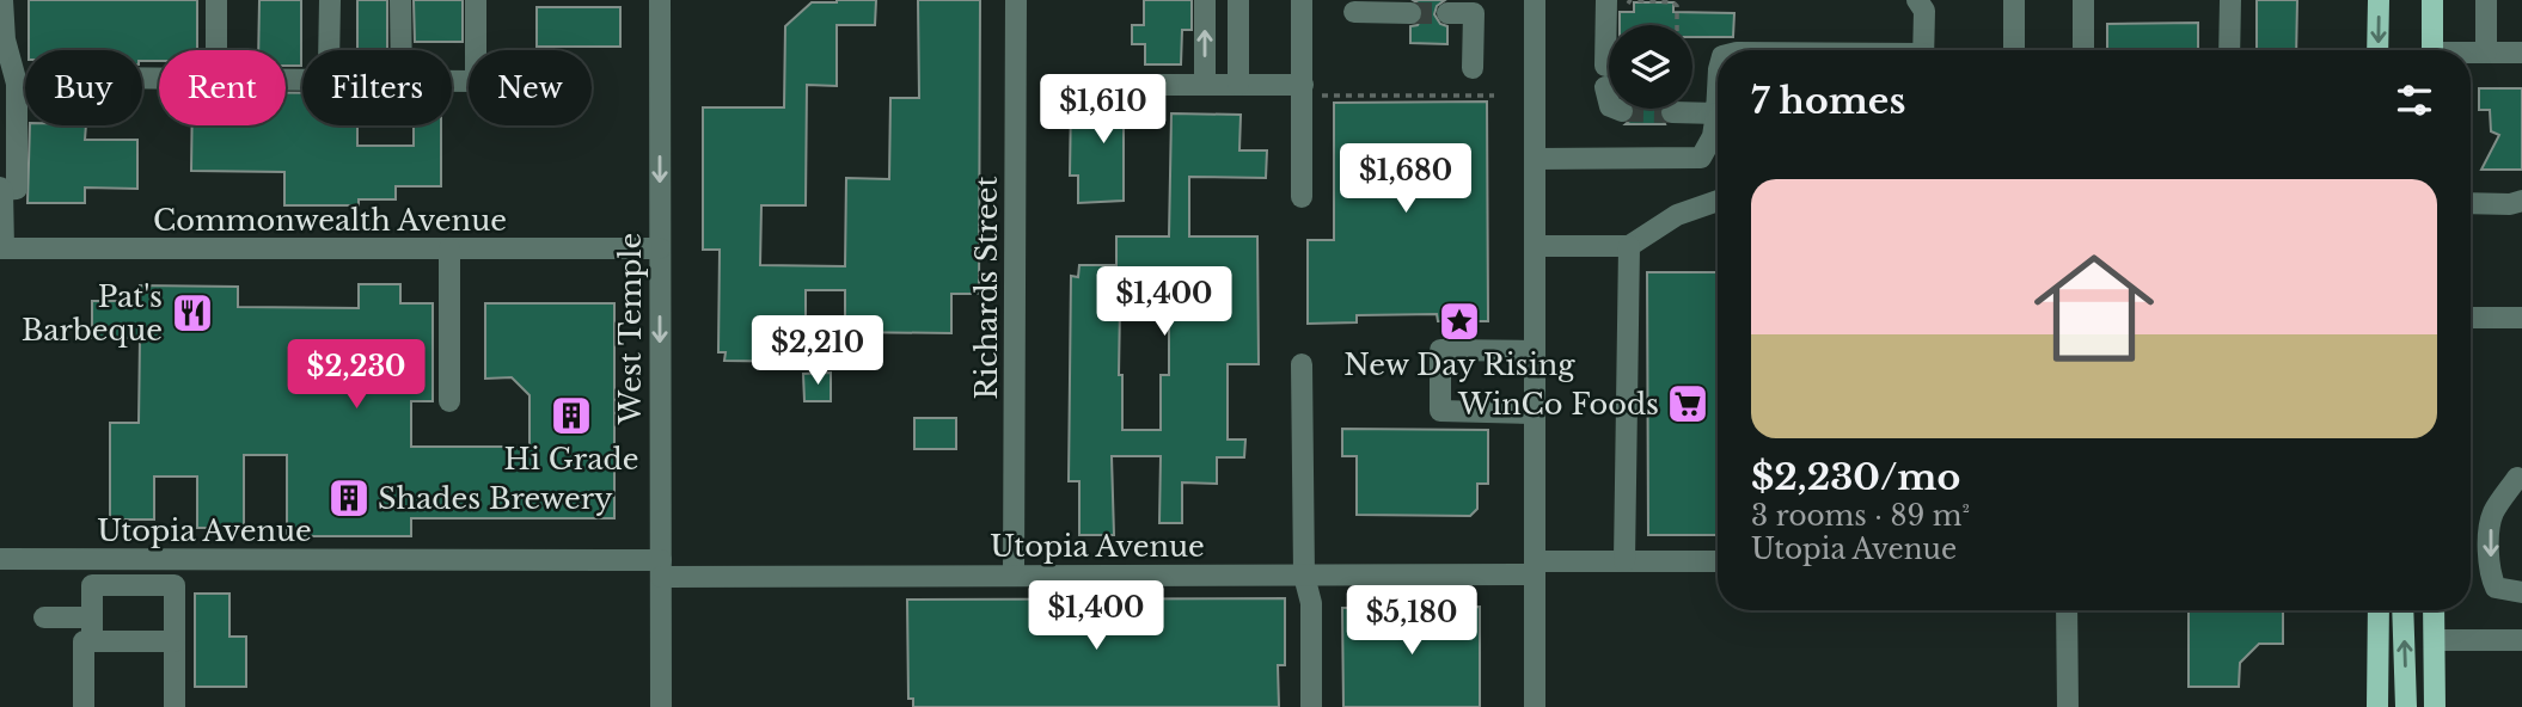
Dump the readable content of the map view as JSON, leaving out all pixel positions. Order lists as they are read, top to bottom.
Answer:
{
  "streets": {
    "street": [
      "Commonwealth Avenue",
      "Richards Street",
      "West Temple",
      "Utopia Avenue"
    ]
  },
  "crossings": [
    ["Commonwealth Avenue", "West Temple"],
    ["Richards Street", "Utopia Avenue"],
    ["West Temple", "Utopia Avenue"]
  ],
  "one_way": ["West Temple"],
  "places": {
    "restaurant": ["Pat's Barbeque"],
    "place": ["New Day Rising"],
    "supermarket": ["WinCo Foods"],
    "building": ["Hi Grade", "Shades Brewery"]
  },
  "page": {
    "chip": [
      "Buy",
      "Rent",
      "Filters",
      "New"
    ],
    "heading": "7 homes",
    "price": [
      "$1,610",
      "$1,680",
      "$1,400",
      "$2,210",
      "$2,230",
      "$1,400",
      "$5,180"
    ],
    "list": [
      {
        "name": "$2,230/mo",
        "note": "3 rooms · 89 m² · Utopia Avenue"
      }
    ]
  }
}
